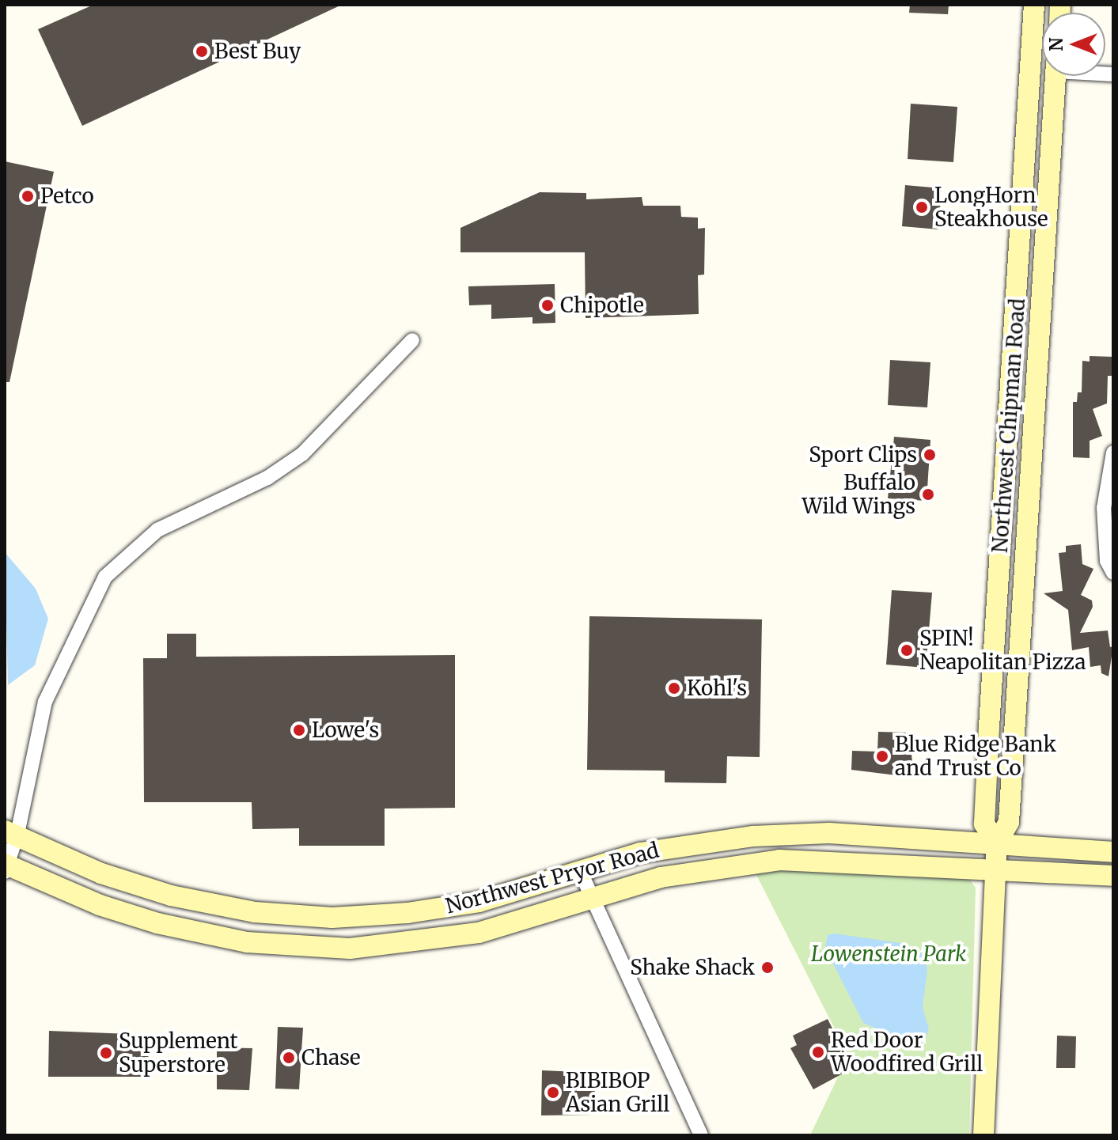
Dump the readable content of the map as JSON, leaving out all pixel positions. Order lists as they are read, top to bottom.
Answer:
{
  "streets": {
    "main road": ["Northwest Chipman Road", "Northwest Pryor Road"]
  },
  "crossings": [
    ["Northwest Chipman Road", "Northwest Pryor Road"]
  ],
  "parks": ["Lowenstein Park"],
  "places": [
    "Best Buy",
    "Petco",
    "LongHorn Steakhouse",
    "Chipotle",
    "Sport Clips",
    "Buffalo Wild Wings",
    "SPIN! Neapolitan Pizza",
    "Kohl's",
    "Lowe's",
    "Blue Ridge Bank and Trust Co",
    "Shake Shack",
    "Red Door Woodfired Grill",
    "Supplement Superstore",
    "Chase",
    "BIBIBOP Asian Grill"
  ],
  "north": "left"
}
